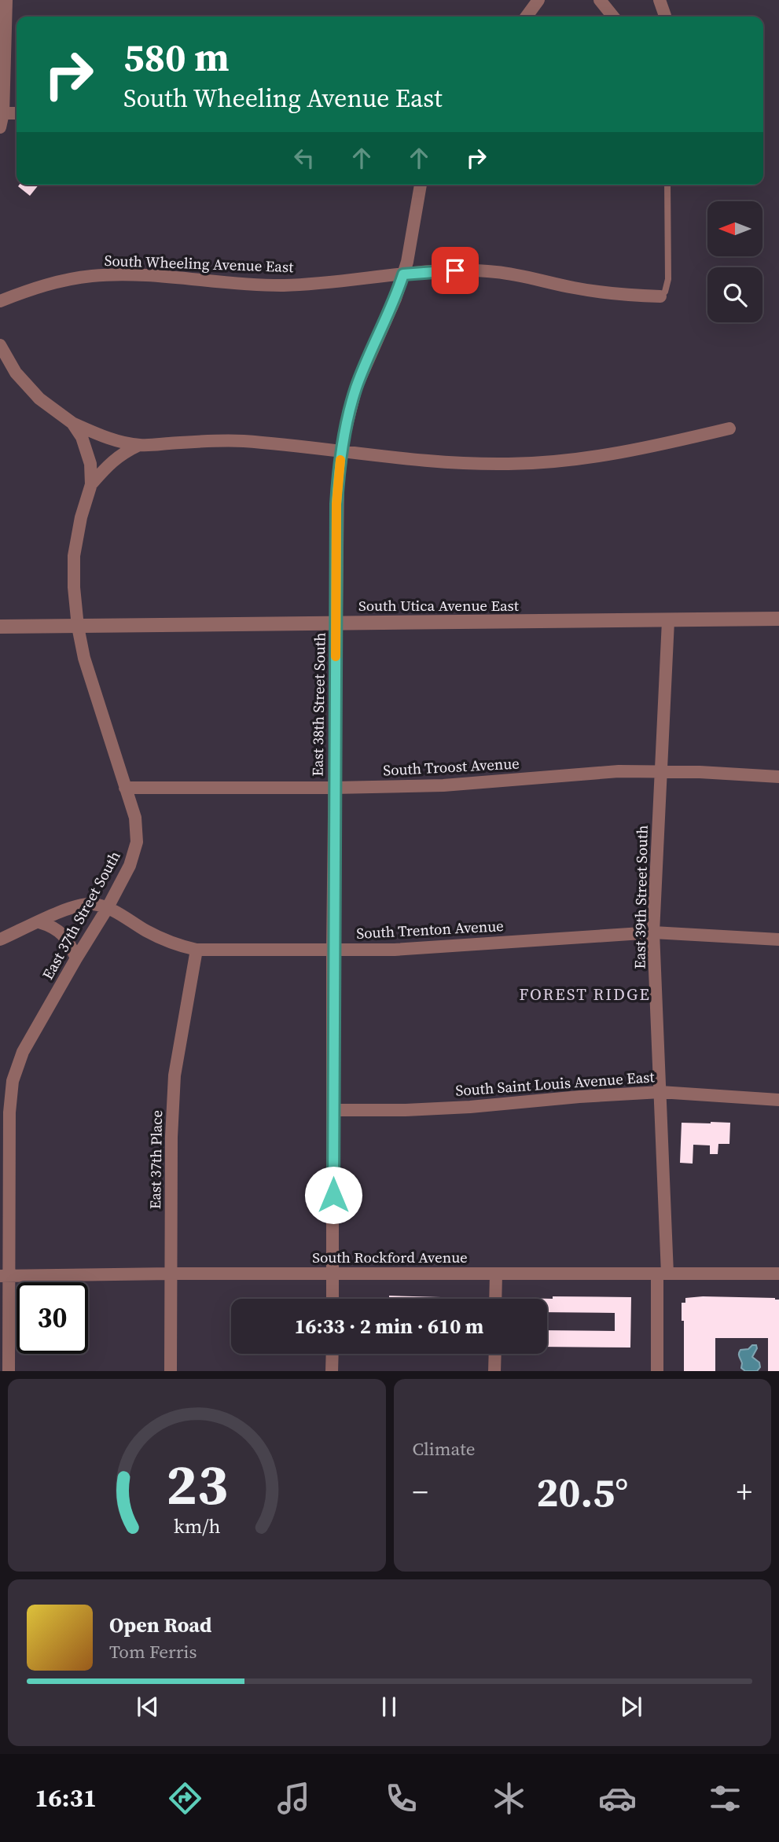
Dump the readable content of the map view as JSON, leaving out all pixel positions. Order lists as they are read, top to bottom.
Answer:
{
  "streets": {
    "street": [
      "South Wheeling Avenue East",
      "South Utica Avenue East",
      "East 38th Street South",
      "South Troost Avenue",
      "East 39th Street South",
      "East 37th Street South",
      "South Trenton Avenue",
      "South Saint Louis Avenue East",
      "East 37th Place",
      "South Rockford Avenue"
    ]
  },
  "crossings": [
    ["South Wheeling Avenue East", "East 38th Street South"],
    ["South Utica Avenue East", "East 38th Street South"],
    ["South Utica Avenue East", "East 39th Street South"],
    ["South Utica Avenue East", "East 37th Street South"],
    ["East 38th Street South", "South Troost Avenue"],
    ["East 38th Street South", "South Trenton Avenue"],
    ["East 38th Street South", "South Saint Louis Avenue East"],
    ["East 38th Street South", "South Rockford Avenue"],
    ["South Troost Avenue", "East 39th Street South"],
    ["South Troost Avenue", "East 37th Street South"],
    ["East 39th Street South", "South Trenton Avenue"],
    ["East 39th Street South", "South Saint Louis Avenue East"],
    ["East 39th Street South", "South Rockford Avenue"],
    ["East 37th Street South", "South Trenton Avenue"],
    ["East 37th Street South", "South Rockford Avenue"],
    ["South Trenton Avenue", "East 37th Place"],
    ["East 37th Place", "South Rockford Avenue"]
  ],
  "districts": ["FOREST RIDGE"],
  "north": "left",
  "page": {
    "turn": ["580 m", "South Wheeling Avenue East"],
    "limit": "30",
    "trip": "16:33 · 2 min · 610 m",
    "tile": "Climate",
    "heat": ["−", "20.5°", "+"],
    "song": ["Open Road", "Tom Ferris"],
    "tabs": "16:31",
    "gauge": ["23", "km/h"]
  }
}
